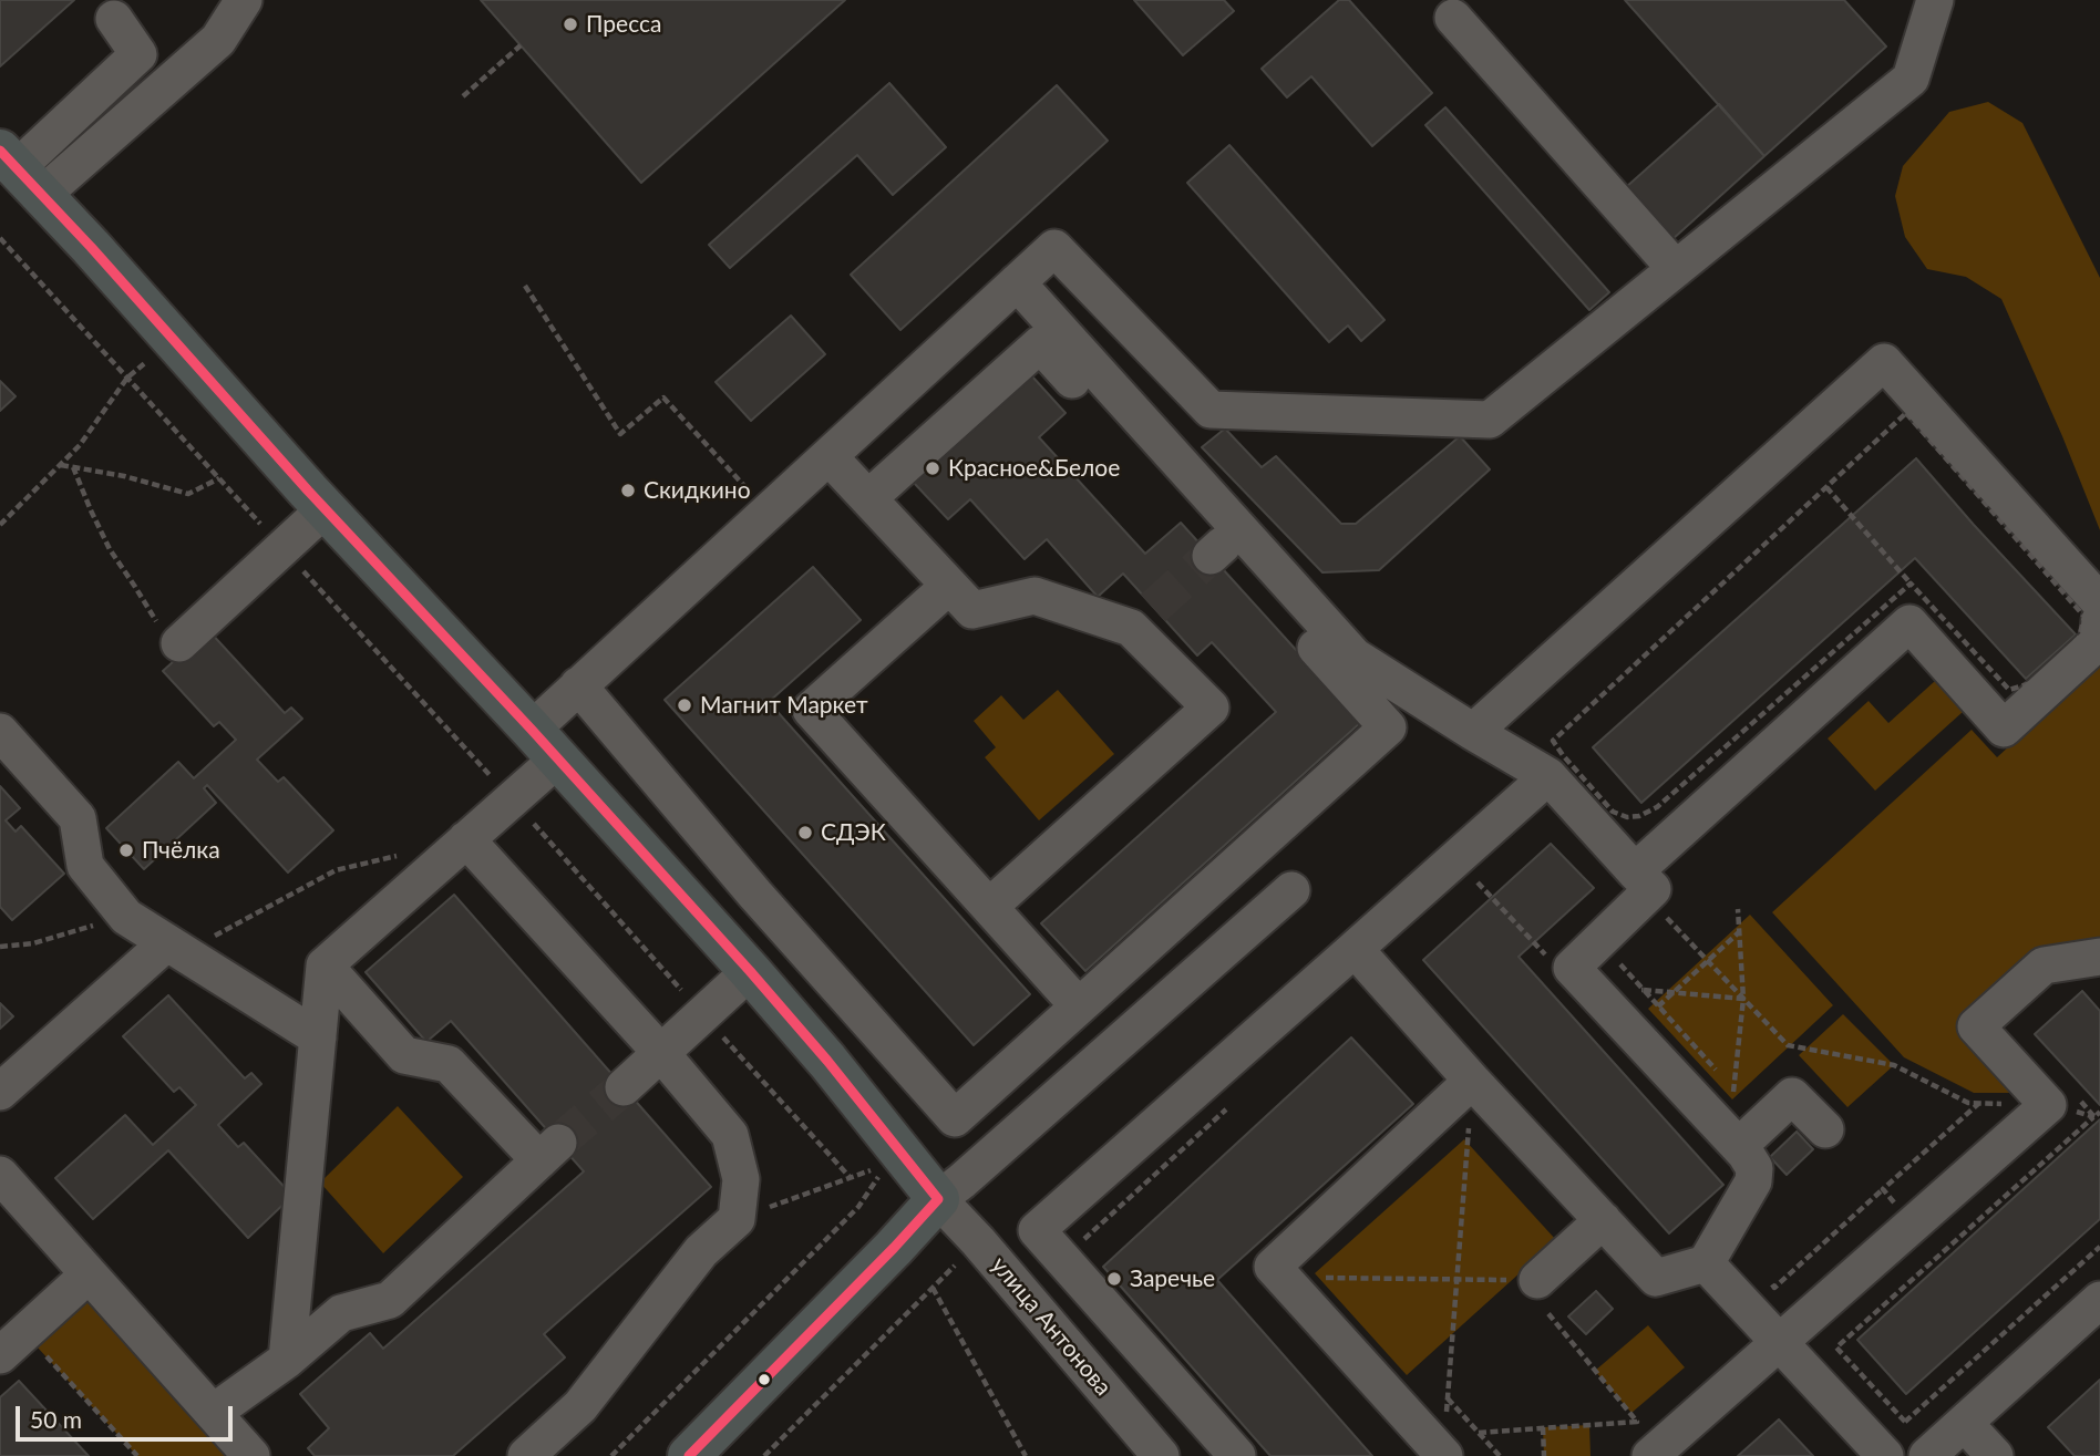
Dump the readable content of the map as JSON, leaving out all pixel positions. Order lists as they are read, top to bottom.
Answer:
{
  "streets": {
    "main road": ["улица Антонова"]
  },
  "places": [
    "Пресса",
    "Красное&Белое",
    "Скидкино",
    "Магнит Маркет",
    "СДЭК",
    "Пчёлка",
    "Заречье"
  ],
  "scale_bar": "50 m"
}
